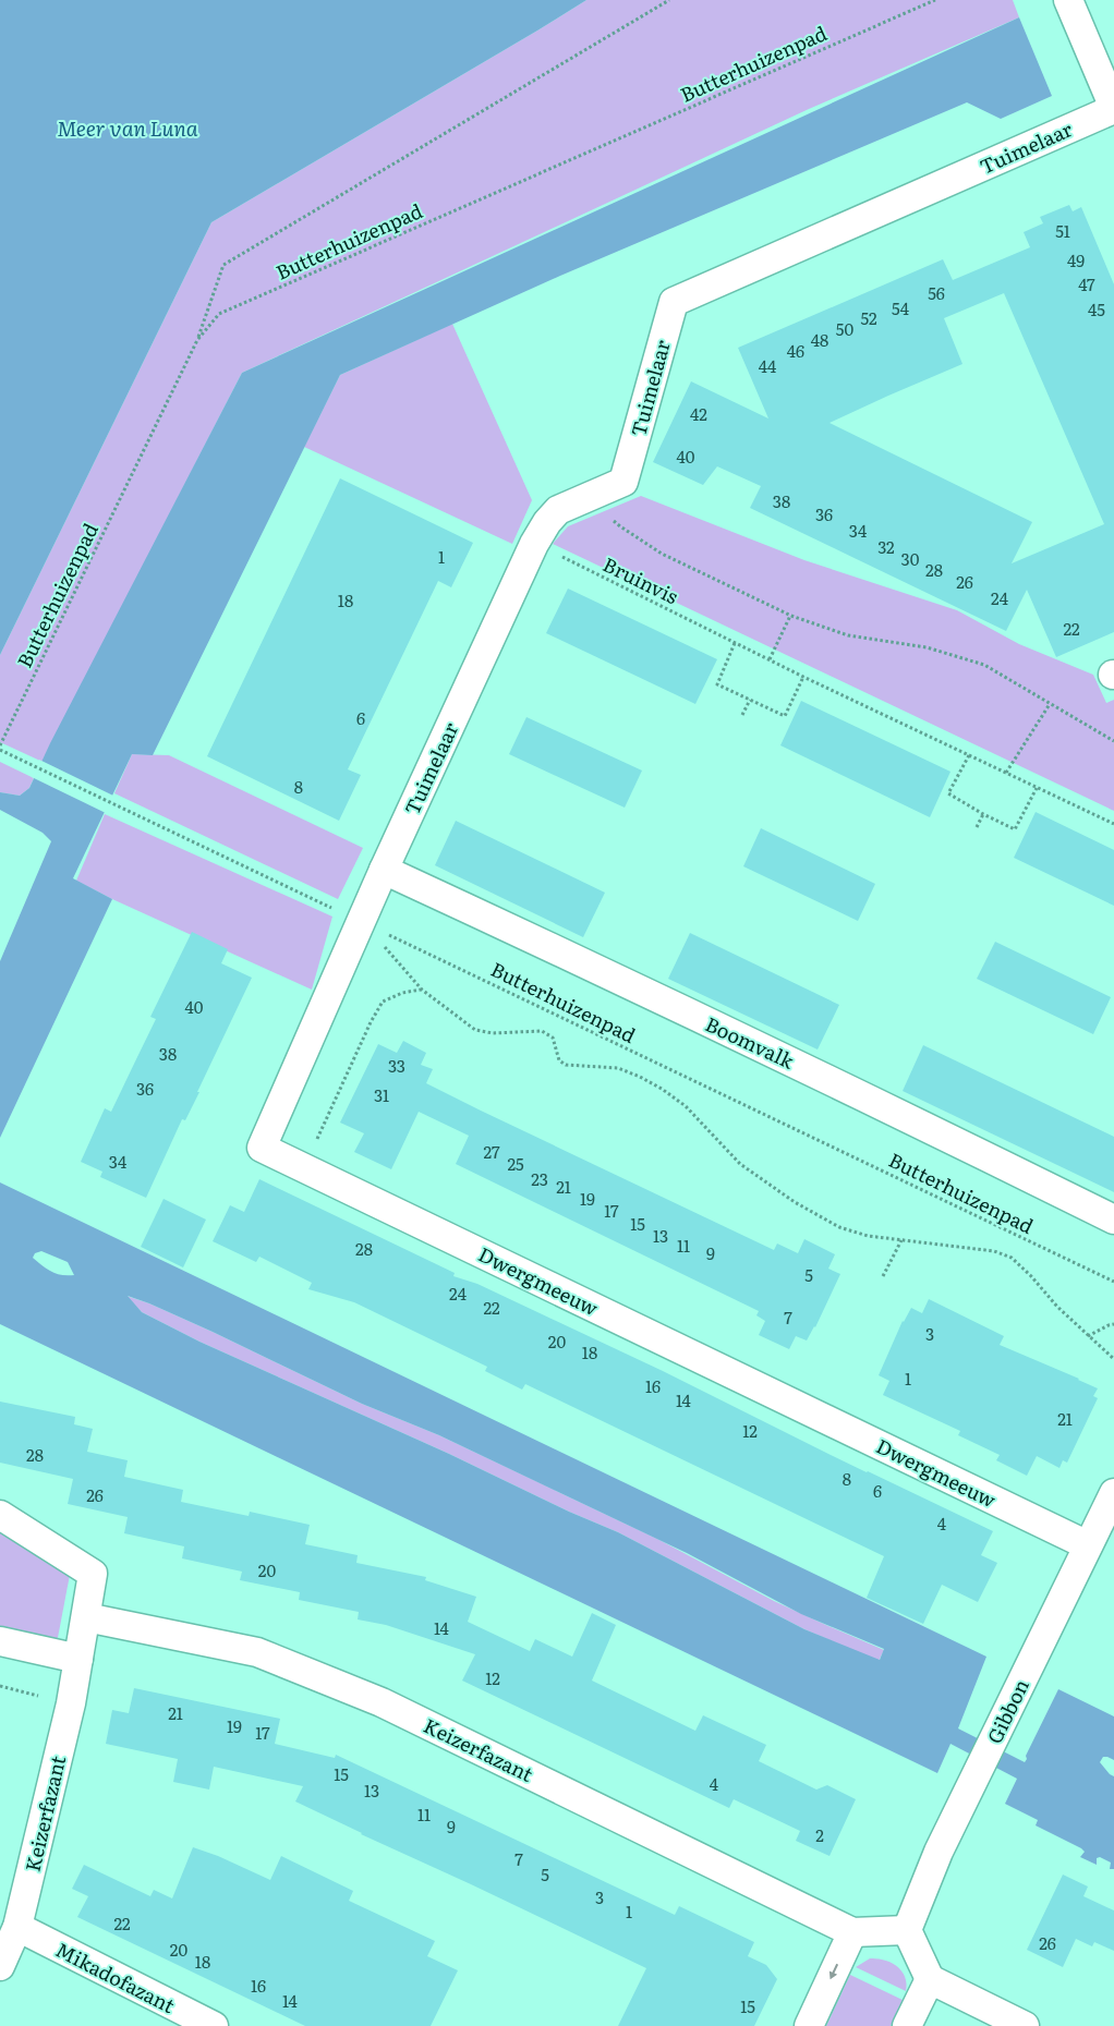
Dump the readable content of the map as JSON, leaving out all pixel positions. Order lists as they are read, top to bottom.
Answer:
{
  "streets": {
    "street": [
      "Tuimelaar",
      "Boomvalk",
      "Dwergmeeuw",
      "Gibbon",
      "Keizerfazant",
      "Mikadofazant"
    ],
    "path": ["Butterhuizenpad", "Bruinvis"]
  },
  "crossings": [
    ["Butterhuizenpad", "Dwergmeeuw"],
    ["Tuimelaar", "Bruinvis"],
    ["Tuimelaar", "Boomvalk"],
    ["Tuimelaar", "Dwergmeeuw"],
    ["Boomvalk", "Dwergmeeuw"],
    ["Dwergmeeuw", "Gibbon"],
    ["Keizerfazant", "Mikadofazant"]
  ],
  "water": ["Meer van Luna"],
  "house_numbers": [
    "51",
    "49",
    "47",
    "56",
    "54",
    "45",
    "52",
    "50",
    "48",
    "46",
    "44",
    "42",
    "40",
    "38",
    "36",
    "34",
    "32",
    "1",
    "30",
    "28",
    "26",
    "24",
    "18",
    "22",
    "6",
    "8",
    "40",
    "38",
    "33",
    "36",
    "31",
    "27",
    "34",
    "25",
    "23",
    "21",
    "19",
    "17",
    "15",
    "13",
    "11",
    "28",
    "9",
    "5",
    "24",
    "22",
    "7",
    "3",
    "20",
    "18",
    "1",
    "16",
    "14",
    "21",
    "12",
    "28",
    "8",
    "6",
    "26",
    "4",
    "20",
    "14",
    "12",
    "21",
    "19",
    "17",
    "15",
    "4",
    "13",
    "11",
    "9",
    "2",
    "7",
    "5",
    "3",
    "1",
    "22",
    "26",
    "20",
    "18",
    "16",
    "14",
    "15"
  ]
}
